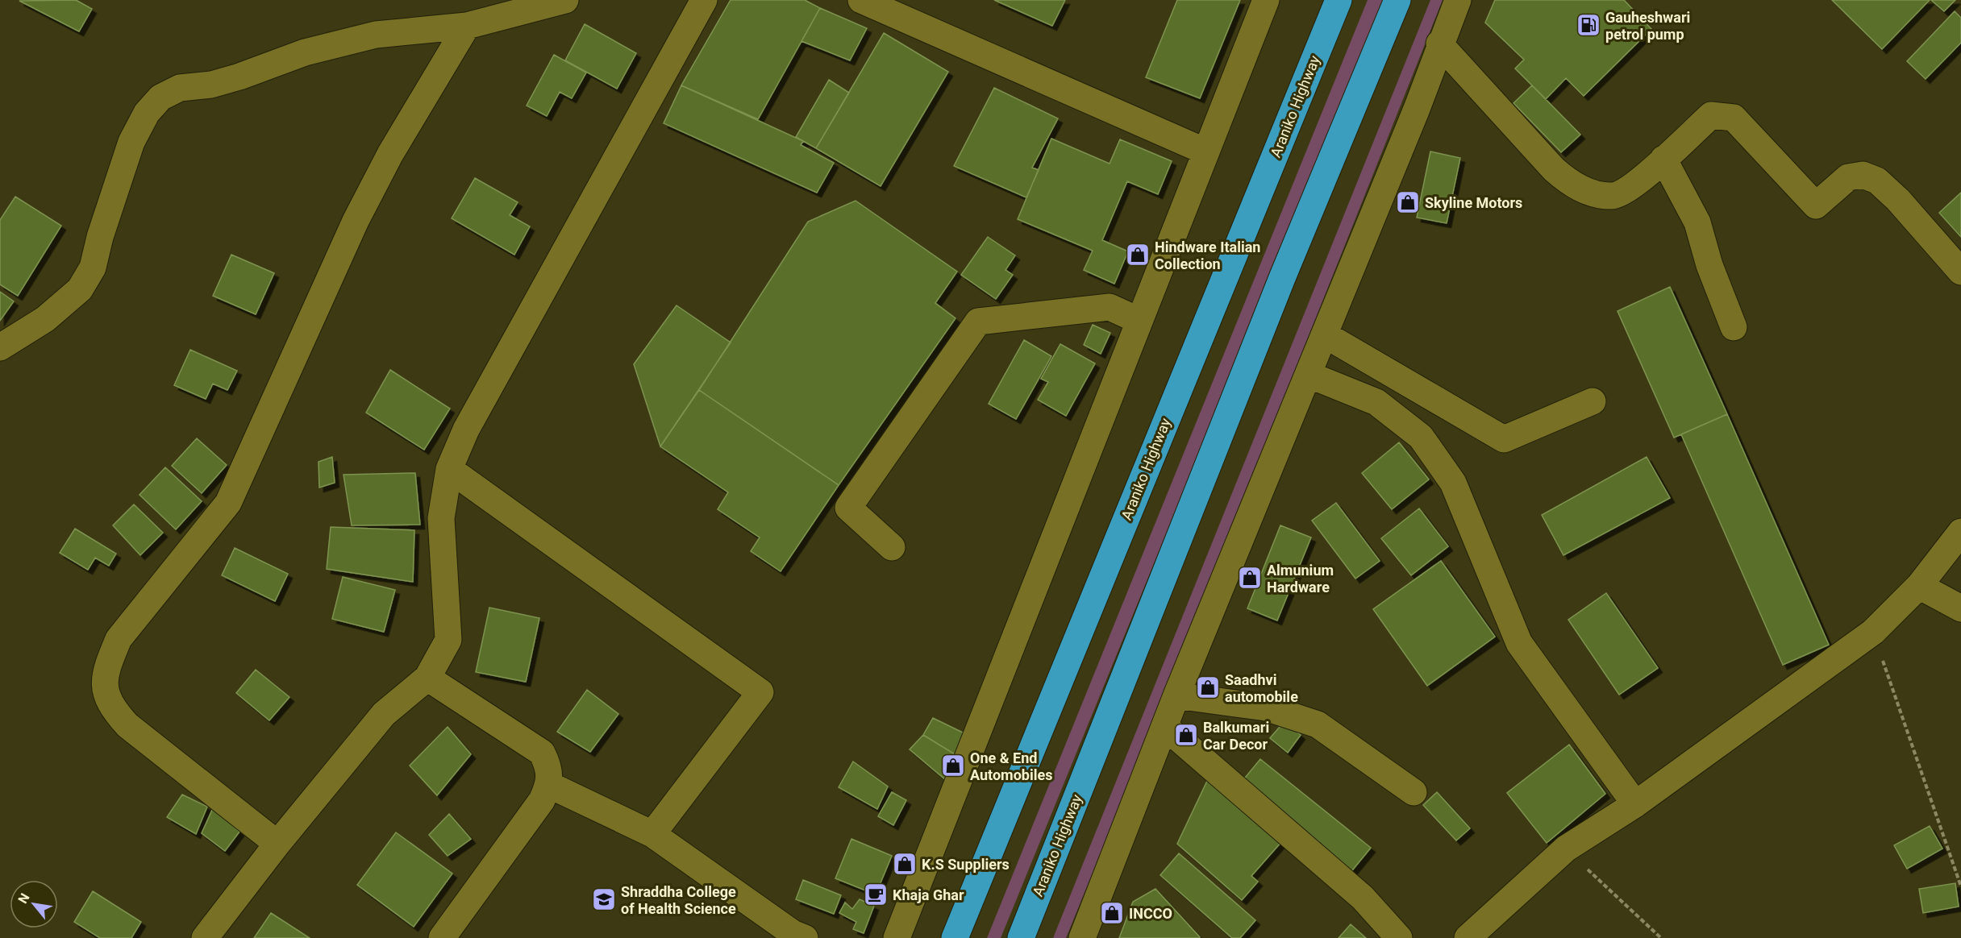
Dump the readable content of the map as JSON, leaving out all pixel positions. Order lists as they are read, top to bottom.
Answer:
{
  "streets": {
    "highway": ["Araniko Highway"]
  },
  "places": {
    "fuel station": ["Gauheshwari petrol pump"],
    "shop": [
      "Skyline Motors",
      "Hindware Italian Collection",
      "Almunium Hardware",
      "Saadhvi automobile",
      "Balkumari Car Decor",
      "One & End Automobiles",
      "K.S Suppliers",
      "INCCO"
    ],
    "cafe": ["Khaja Ghar"],
    "school or university": ["Shraddha College of Health Science"]
  },
  "north": "top left"
}
